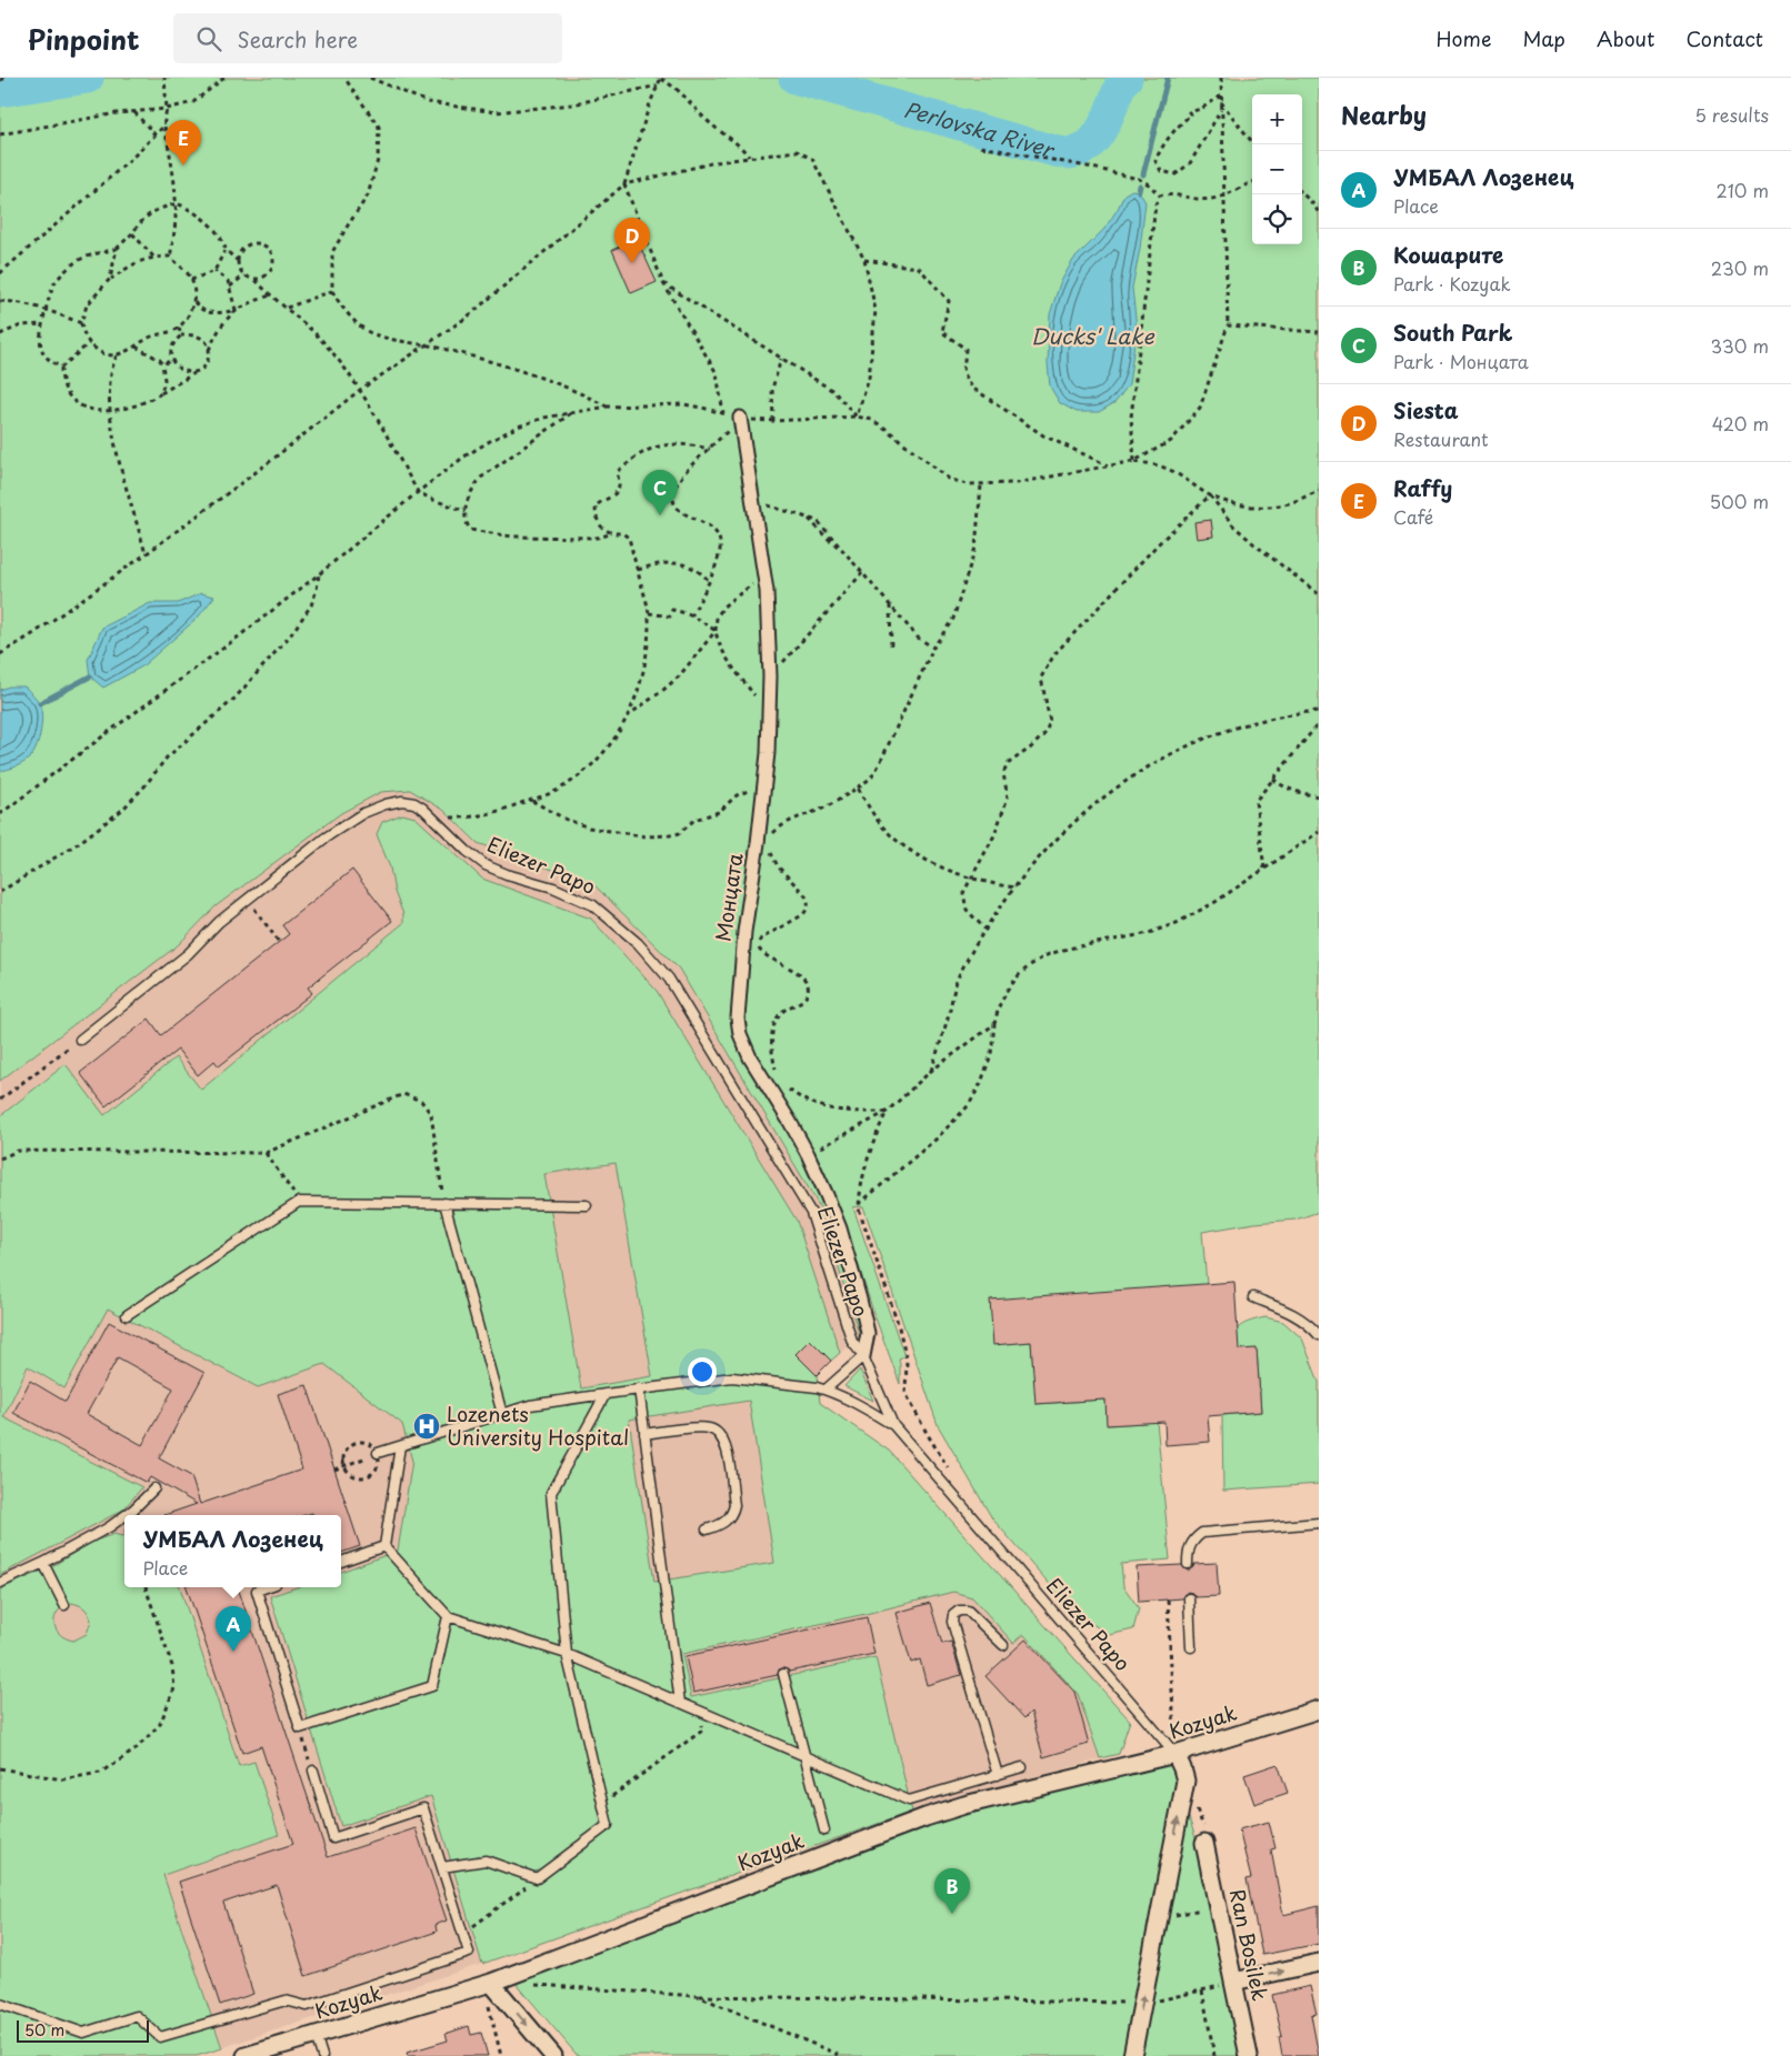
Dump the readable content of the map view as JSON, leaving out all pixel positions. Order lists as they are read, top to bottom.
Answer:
{
  "streets": {
    "street": ["Монцата", "Kozyak", "Ran Bosilek"],
    "lane": ["Eliezer Papo"]
  },
  "crossings": [
    ["Eliezer Papo", "Монцата"],
    ["Eliezer Papo", "Kozyak"]
  ],
  "water": ["Perlovska River", "Ducks' Lake"],
  "places": {
    "hospital": ["Lozenets University Hospital"]
  },
  "scale_bar": "50 m",
  "page": {
    "header": "Pinpoint",
    "search": "Search here",
    "nav": [
      "Home",
      "Map",
      "About",
      "Contact"
    ],
    "heading": ["Nearby", "5 results"],
    "map_buttons": ["+", "−"],
    "pins": [
      "E",
      "D",
      "C",
      "A",
      "B"
    ],
    "list": [
      {
        "mark": "A",
        "name": "УМБАЛ Лозенец",
        "note": "Place",
        "value": "210 m"
      },
      {
        "mark": "B",
        "name": "Кошарите",
        "note": "Park · Kozyak",
        "value": "230 m"
      },
      {
        "mark": "C",
        "name": "South Park",
        "note": "Park · Монцата",
        "value": "330 m"
      },
      {
        "mark": "D",
        "name": "Siesta",
        "note": "Restaurant",
        "value": "420 m"
      },
      {
        "mark": "E",
        "name": "Raffy",
        "note": "Café",
        "value": "500 m"
      }
    ],
    "popup": ["УМБАЛ Лозенец", "Place"],
    "scale": "50 m"
  }
}
